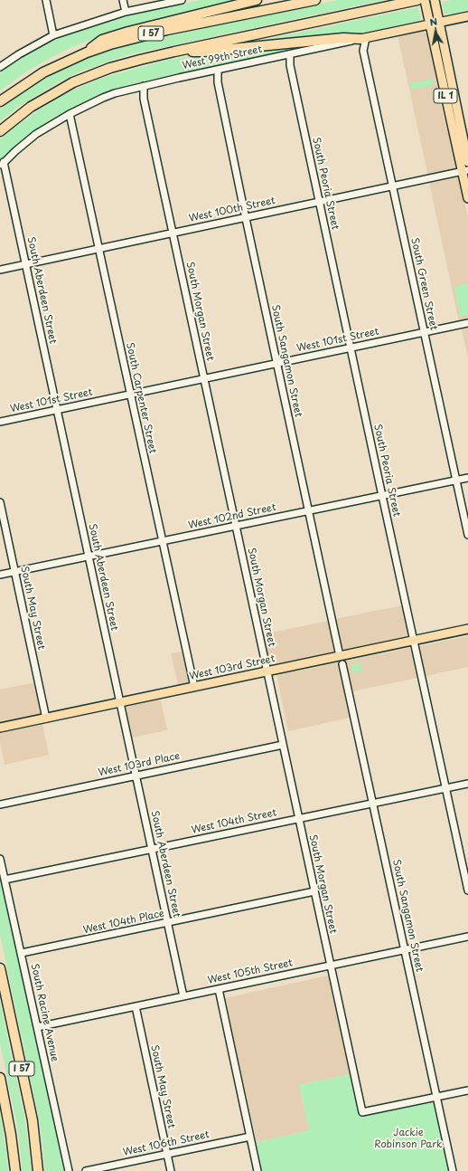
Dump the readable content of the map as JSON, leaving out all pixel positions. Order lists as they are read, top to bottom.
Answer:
{
  "streets": {
    "highway": ["I 57"],
    "main road": ["West 99th Street", "IL 1", "West 103rd Street"],
    "street": [
      "South Peoria Street",
      "West 100th Street",
      "South Green Street",
      "South Aberdeen Street",
      "South Morgan Street",
      "West 101st Street",
      "South Sangamon Street",
      "South Carpenter Street",
      "West 102nd Street",
      "South May Street",
      "West 103rd Place",
      "West 104th Street",
      "West 104th Place",
      "West 105th Street",
      "South Racine Avenue",
      "West 106th Street"
    ]
  },
  "crossings": [
    ["West 99th Street", "IL 1"],
    ["West 99th Street", "South Peoria Street"],
    ["West 99th Street", "South Green Street"],
    ["West 99th Street", "South Aberdeen Street"],
    ["West 99th Street", "South Morgan Street"],
    ["West 99th Street", "South Sangamon Street"],
    ["West 99th Street", "South Carpenter Street"],
    ["IL 1", "West 100th Street"],
    ["South Peoria Street", "West 100th Street"],
    ["South Peoria Street", "West 101st Street"],
    ["South Peoria Street", "West 102nd Street"],
    ["South Peoria Street", "West 103rd Street"],
    ["South Peoria Street", "West 104th Street"],
    ["West 100th Street", "South Green Street"],
    ["West 100th Street", "South Aberdeen Street"],
    ["West 100th Street", "South Morgan Street"],
    ["West 100th Street", "South Sangamon Street"],
    ["West 100th Street", "South Carpenter Street"],
    ["South Green Street", "West 101st Street"],
    ["South Green Street", "West 102nd Street"],
    ["South Aberdeen Street", "West 101st Street"],
    ["South Aberdeen Street", "West 102nd Street"],
    ["South Aberdeen Street", "West 103rd Street"],
    ["South Aberdeen Street", "West 103rd Place"],
    ["South Aberdeen Street", "West 104th Street"],
    ["South Aberdeen Street", "West 104th Place"],
    ["South Aberdeen Street", "West 105th Street"],
    ["South Morgan Street", "West 101st Street"],
    ["South Morgan Street", "South Sangamon Street"],
    ["South Morgan Street", "West 102nd Street"],
    ["South Morgan Street", "West 103rd Street"],
    ["South Morgan Street", "West 103rd Place"],
    ["South Morgan Street", "West 104th Street"],
    ["South Morgan Street", "West 104th Place"],
    ["South Morgan Street", "West 105th Street"],
    ["West 101st Street", "South Sangamon Street"],
    ["West 101st Street", "South Carpenter Street"],
    ["South Sangamon Street", "West 102nd Street"],
    ["South Sangamon Street", "West 103rd Street"],
    ["South Sangamon Street", "West 104th Street"],
    ["South Sangamon Street", "West 105th Street"],
    ["South Carpenter Street", "West 102nd Street"],
    ["South Carpenter Street", "West 103rd Street"],
    ["West 102nd Street", "South May Street"],
    ["South May Street", "West 103rd Street"],
    ["South May Street", "West 105th Street"],
    ["South May Street", "West 106th Street"],
    ["West 104th Street", "South Racine Avenue"],
    ["West 104th Place", "South Racine Avenue"],
    ["West 105th Street", "South Racine Avenue"]
  ],
  "parks": ["Jackie Robinson Park"],
  "north": "top"
}
